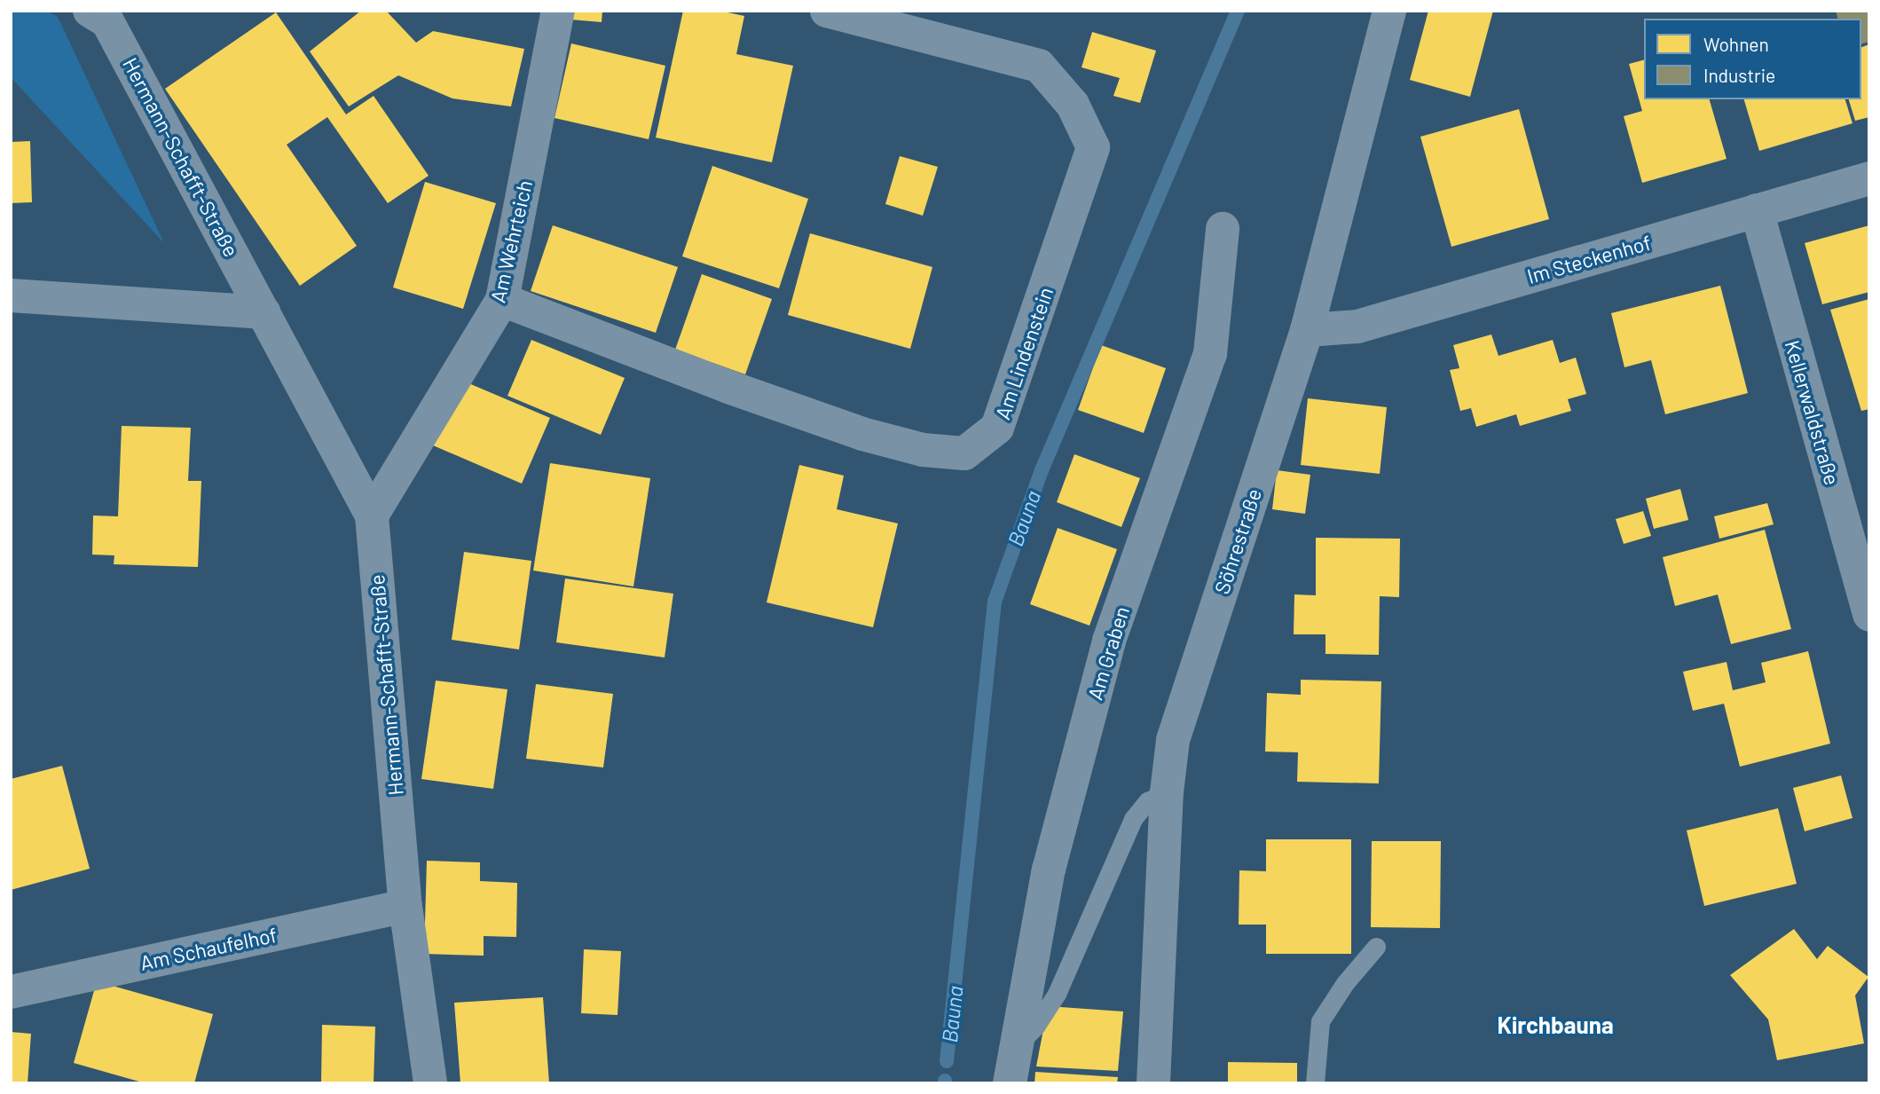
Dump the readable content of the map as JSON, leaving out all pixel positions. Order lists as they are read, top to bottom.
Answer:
{
  "streets": {
    "street": [
      "Hermann-Schafft-Straße",
      "Am Wehrteich",
      "Im Steckenhof",
      "Am Lindenstein",
      "Kellerwaldstraße",
      "Söhrestraße",
      "Am Graben",
      "Am Schaufelhof"
    ]
  },
  "crossings": [
    ["Hermann-Schafft-Straße", "Am Wehrteich"],
    ["Hermann-Schafft-Straße", "Am Schaufelhof"],
    ["Am Wehrteich", "Am Lindenstein"],
    ["Im Steckenhof", "Kellerwaldstraße"],
    ["Im Steckenhof", "Söhrestraße"]
  ],
  "districts": ["Kirchbauna"],
  "water": ["Bauna"],
  "legend": ["Wohnen", "Industrie"]
}
